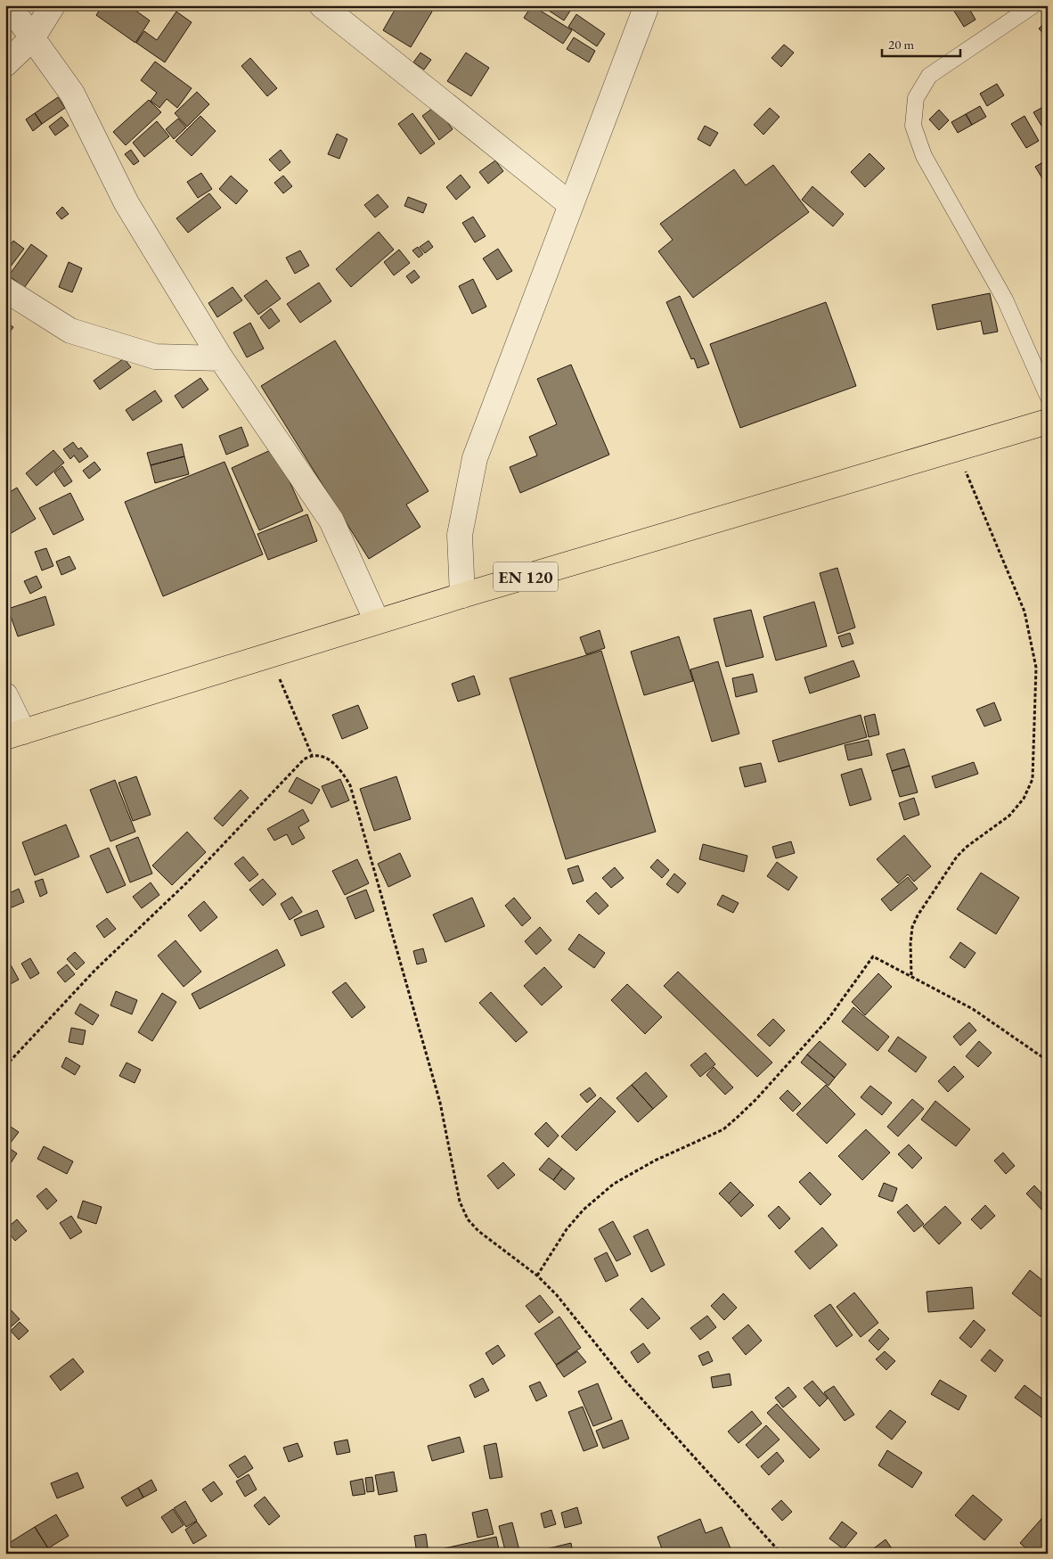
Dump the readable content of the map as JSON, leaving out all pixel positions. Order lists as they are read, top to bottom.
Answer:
{
  "streets": {
    "main road": ["EN 120"]
  },
  "scale_bar": "20 m"
}
